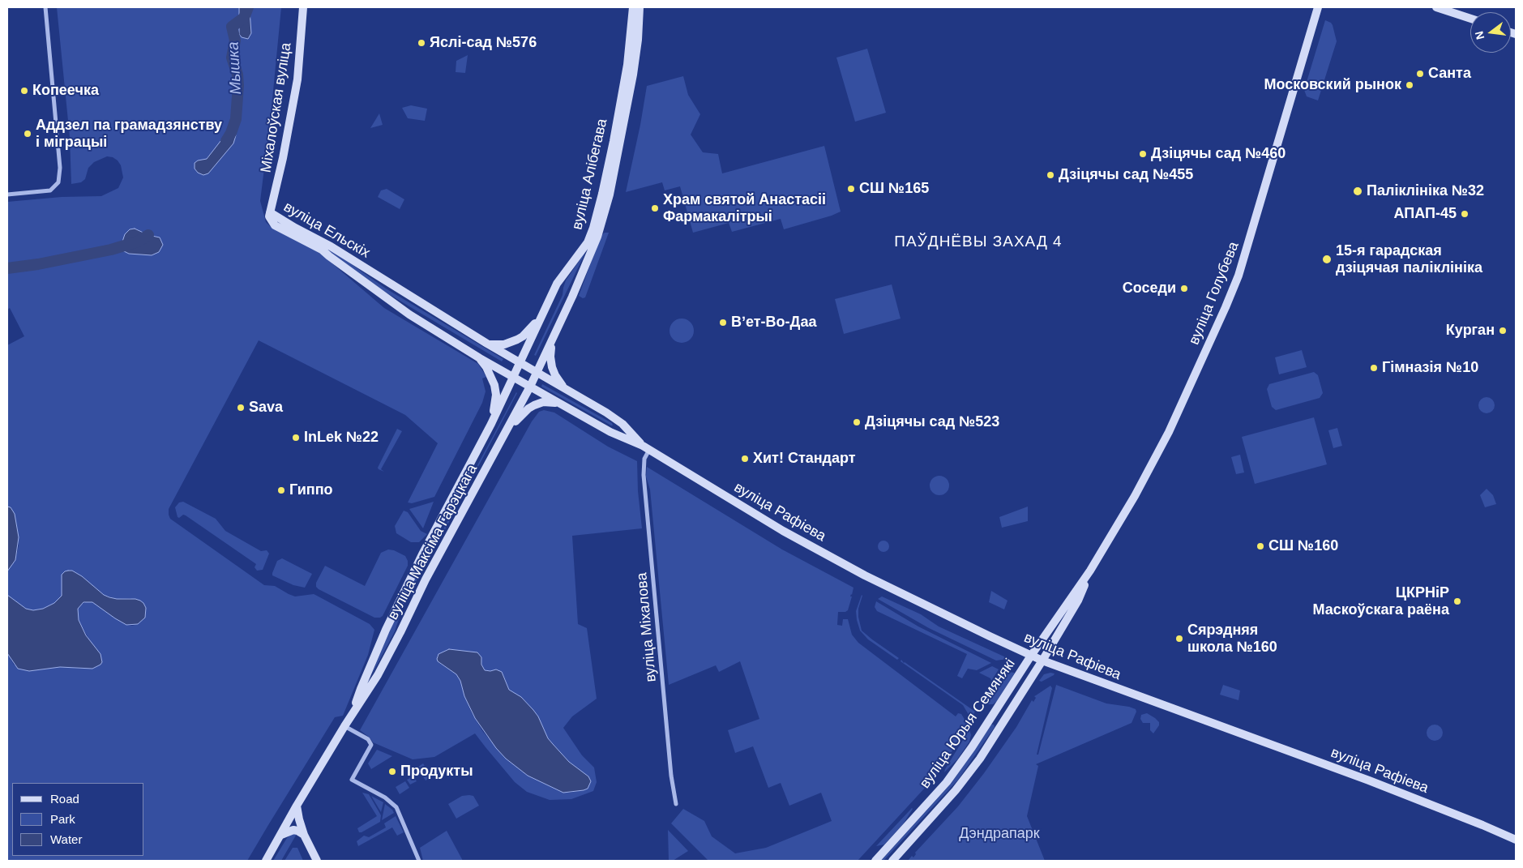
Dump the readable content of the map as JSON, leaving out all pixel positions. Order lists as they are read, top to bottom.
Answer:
{
  "streets": {
    "main road": [
      "Міхалоўская вуліца",
      "вуліца Алібегава",
      "вуліца Ельскіх",
      "вуліца Голубева",
      "вуліца Рафіева",
      "вуліца Максіма Гарэцкага",
      "вуліца Юрыя Семянякі"
    ],
    "street": ["вуліца Міхалова"]
  },
  "crossings": [
    ["Міхалоўская вуліца", "вуліца Ельскіх"],
    ["вуліца Алібегава", "вуліца Ельскіх"],
    ["вуліца Алібегава", "вуліца Рафіева"],
    ["вуліца Алібегава", "вуліца Максіма Гарэцкага"],
    ["вуліца Ельскіх", "вуліца Рафіева"],
    ["вуліца Ельскіх", "вуліца Максіма Гарэцкага"],
    ["вуліца Голубева", "вуліца Рафіева"],
    ["вуліца Голубева", "вуліца Юрыя Семянякі"],
    ["вуліца Рафіева", "вуліца Максіма Гарэцкага"],
    ["вуліца Рафіева", "вуліца Міхалова"],
    ["вуліца Рафіева", "вуліца Юрыя Семянякі"]
  ],
  "districts": ["ПАЎДНЁВЫ ЗАХАД 4"],
  "water": ["Мышка"],
  "parks": ["Дэндрапарк"],
  "places": [
    "Яслі-сад №576",
    "Санта",
    "Московский рынок",
    "Копеечка",
    "Аддзел па грамадзянству і міграцыі",
    "Дзіцячы сад №460",
    "Дзіцячы сад №455",
    "СШ №165",
    "Паліклініка №32",
    "Храм святой Анастасіі Фармакалітрыі",
    "АПАП-45",
    "15-я гарадская дзіцячая паліклініка",
    "Соседи",
    "Вʼет-Во-Даа",
    "Курган",
    "Гімназія №10",
    "Sava",
    "Дзіцячы сад №523",
    "InLek №22",
    "Хит! Стандарт",
    "Гиппо",
    "СШ №160",
    "ЦКРНіР Маскоўскага раёна",
    "Сярэдняя школа №160",
    "Продукты"
  ],
  "legend": ["Road", "Park", "Water"],
  "north": "left"
}
